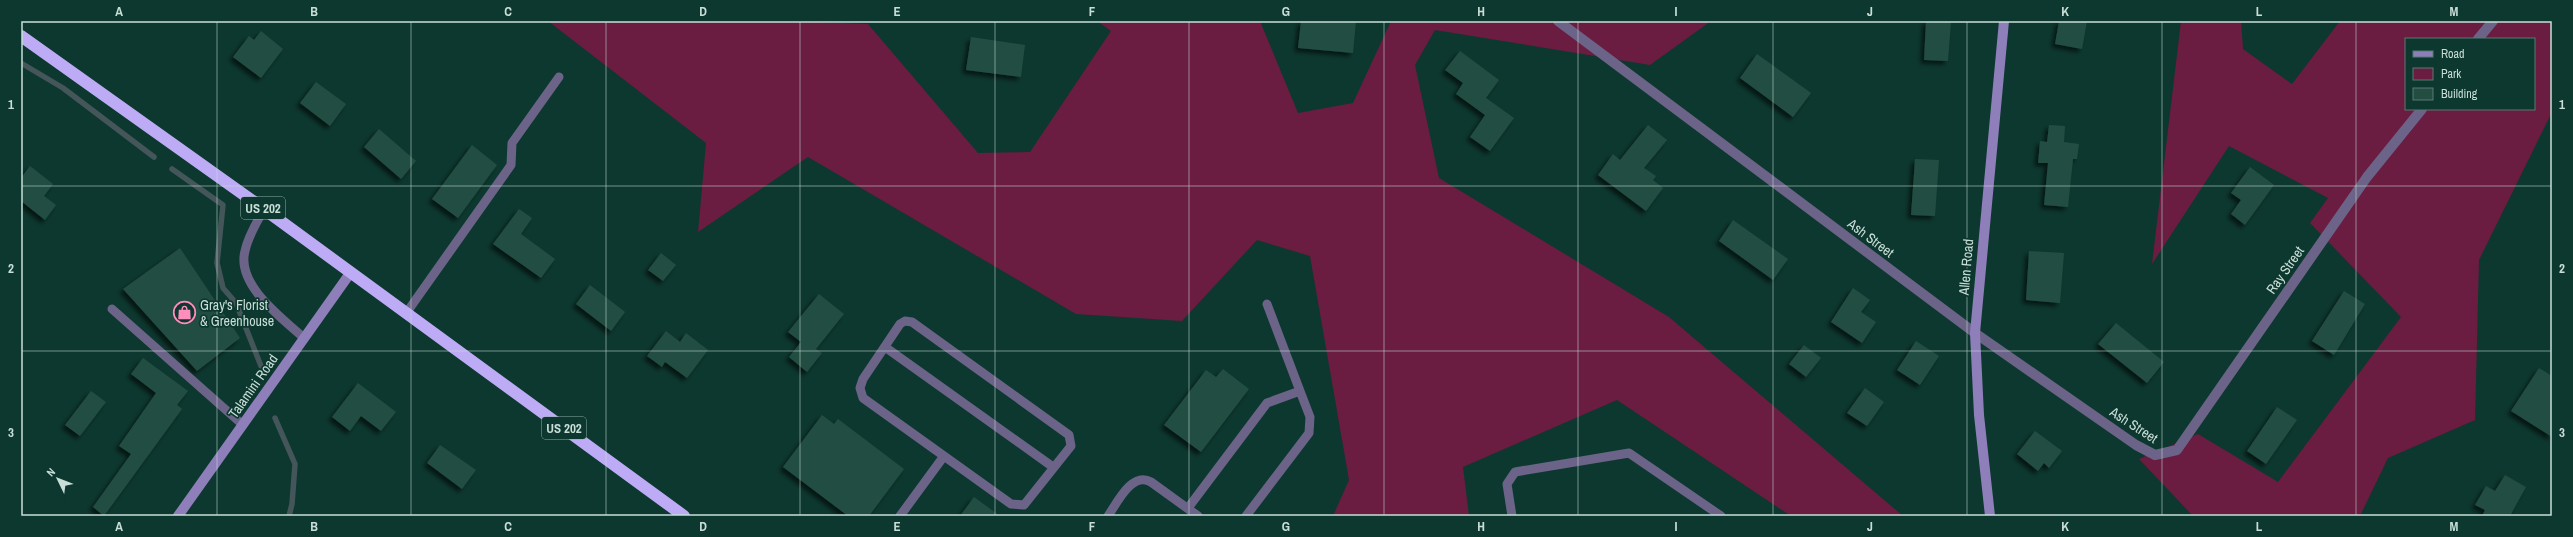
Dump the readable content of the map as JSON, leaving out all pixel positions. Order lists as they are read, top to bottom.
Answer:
{
  "streets": {
    "highway": ["US 202"],
    "street": [
      "Ash Street",
      "Allen Road",
      "Ray Street",
      "Talamini Road"
    ]
  },
  "crossings": [
    ["US 202", "Talamini Road"],
    ["Ash Street", "Allen Road"],
    ["Ash Street", "Ray Street"]
  ],
  "places": {
    "shop": ["Gray's Florist & Greenhouse"]
  },
  "legend": ["Road", "Park", "Building"],
  "north": "top left",
  "grid": {
    "columns": [
      "A",
      "B",
      "C",
      "D",
      "E",
      "F",
      "G",
      "H",
      "I",
      "J",
      "K",
      "L",
      "M"
    ],
    "rows": ["1", "2", "3"]
  }
}
